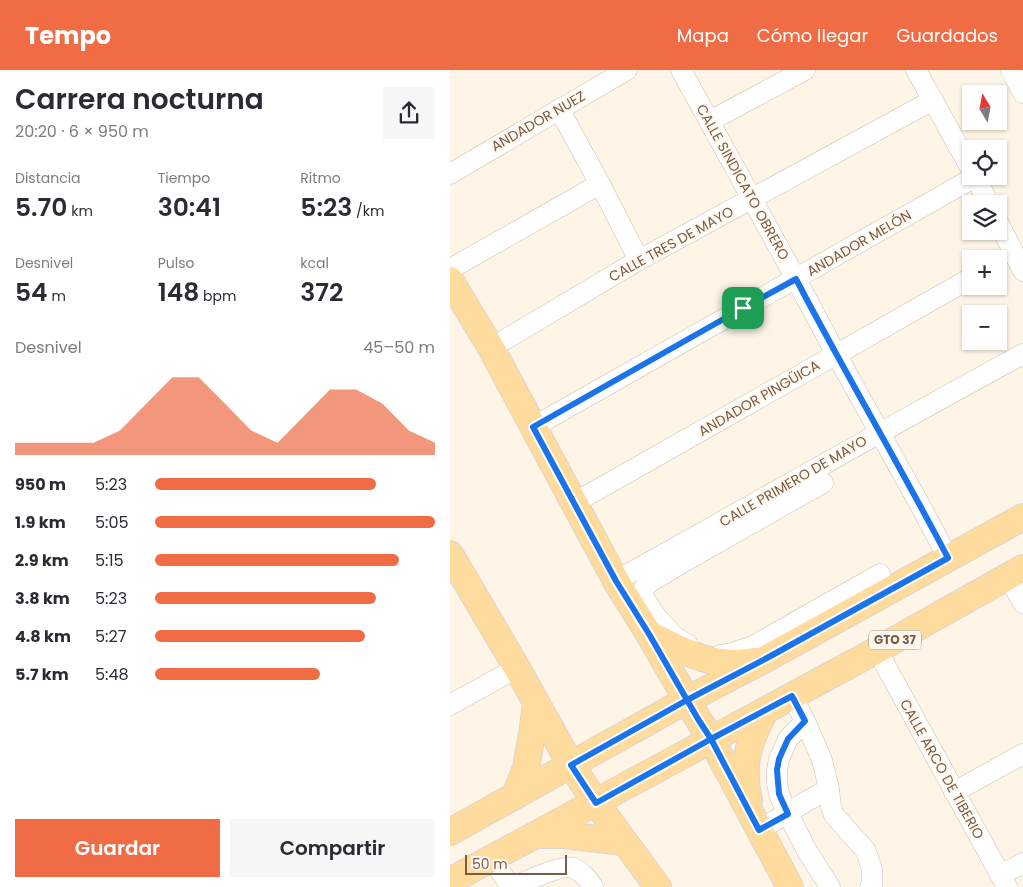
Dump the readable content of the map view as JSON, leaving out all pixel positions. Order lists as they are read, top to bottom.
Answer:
{
  "streets": {
    "main road": ["GTO 37"],
    "street": [
      "ANDADOR NUEZ",
      "CALLE SINDICATO OBRERO",
      "ANDADOR MELÓN",
      "CALLE TRES DE MAYO",
      "ANDADOR PINGÜICA",
      "CALLE PRIMERO DE MAYO",
      "CALLE ARCO DE TIBERIO"
    ]
  },
  "crossings": [
    ["CALLE SINDICATO OBRERO", "ANDADOR MELÓN"],
    ["CALLE SINDICATO OBRERO", "CALLE TRES DE MAYO"],
    ["CALLE SINDICATO OBRERO", "ANDADOR PINGÜICA"],
    ["CALLE SINDICATO OBRERO", "CALLE PRIMERO DE MAYO"],
    ["GTO 37", "CALLE ARCO DE TIBERIO"]
  ],
  "scale_bar": "50 m",
  "north": "top",
  "page": {
    "header": "Tempo",
    "nav": ["Mapa", "Cómo llegar", "Guardados"],
    "heading": ["Carrera nocturna", "20:20 · 6 × 950 m"],
    "map_buttons": ["+", "−"],
    "stats": [
      ["Distancia", "5.70 km"],
      ["Tiempo", "30:41"],
      ["Ritmo", "5:23 /km"],
      ["Desnivel", "54 m"],
      ["Pulso", "148 bpm"],
      ["kcal", "372"]
    ],
    "chart": ["Desnivel", "45–50 m"],
    "list": [
      {
        "name": "950 m",
        "note": "5:23"
      },
      {
        "name": "1.9 km",
        "note": "5:05"
      },
      {
        "name": "2.9 km",
        "note": "5:15"
      },
      {
        "name": "3.8 km",
        "note": "5:23"
      },
      {
        "name": "4.8 km",
        "note": "5:27"
      },
      {
        "name": "5.7 km",
        "note": "5:48"
      }
    ],
    "buttons": ["Guardar", "Compartir"],
    "scale": "50 m"
  }
}
